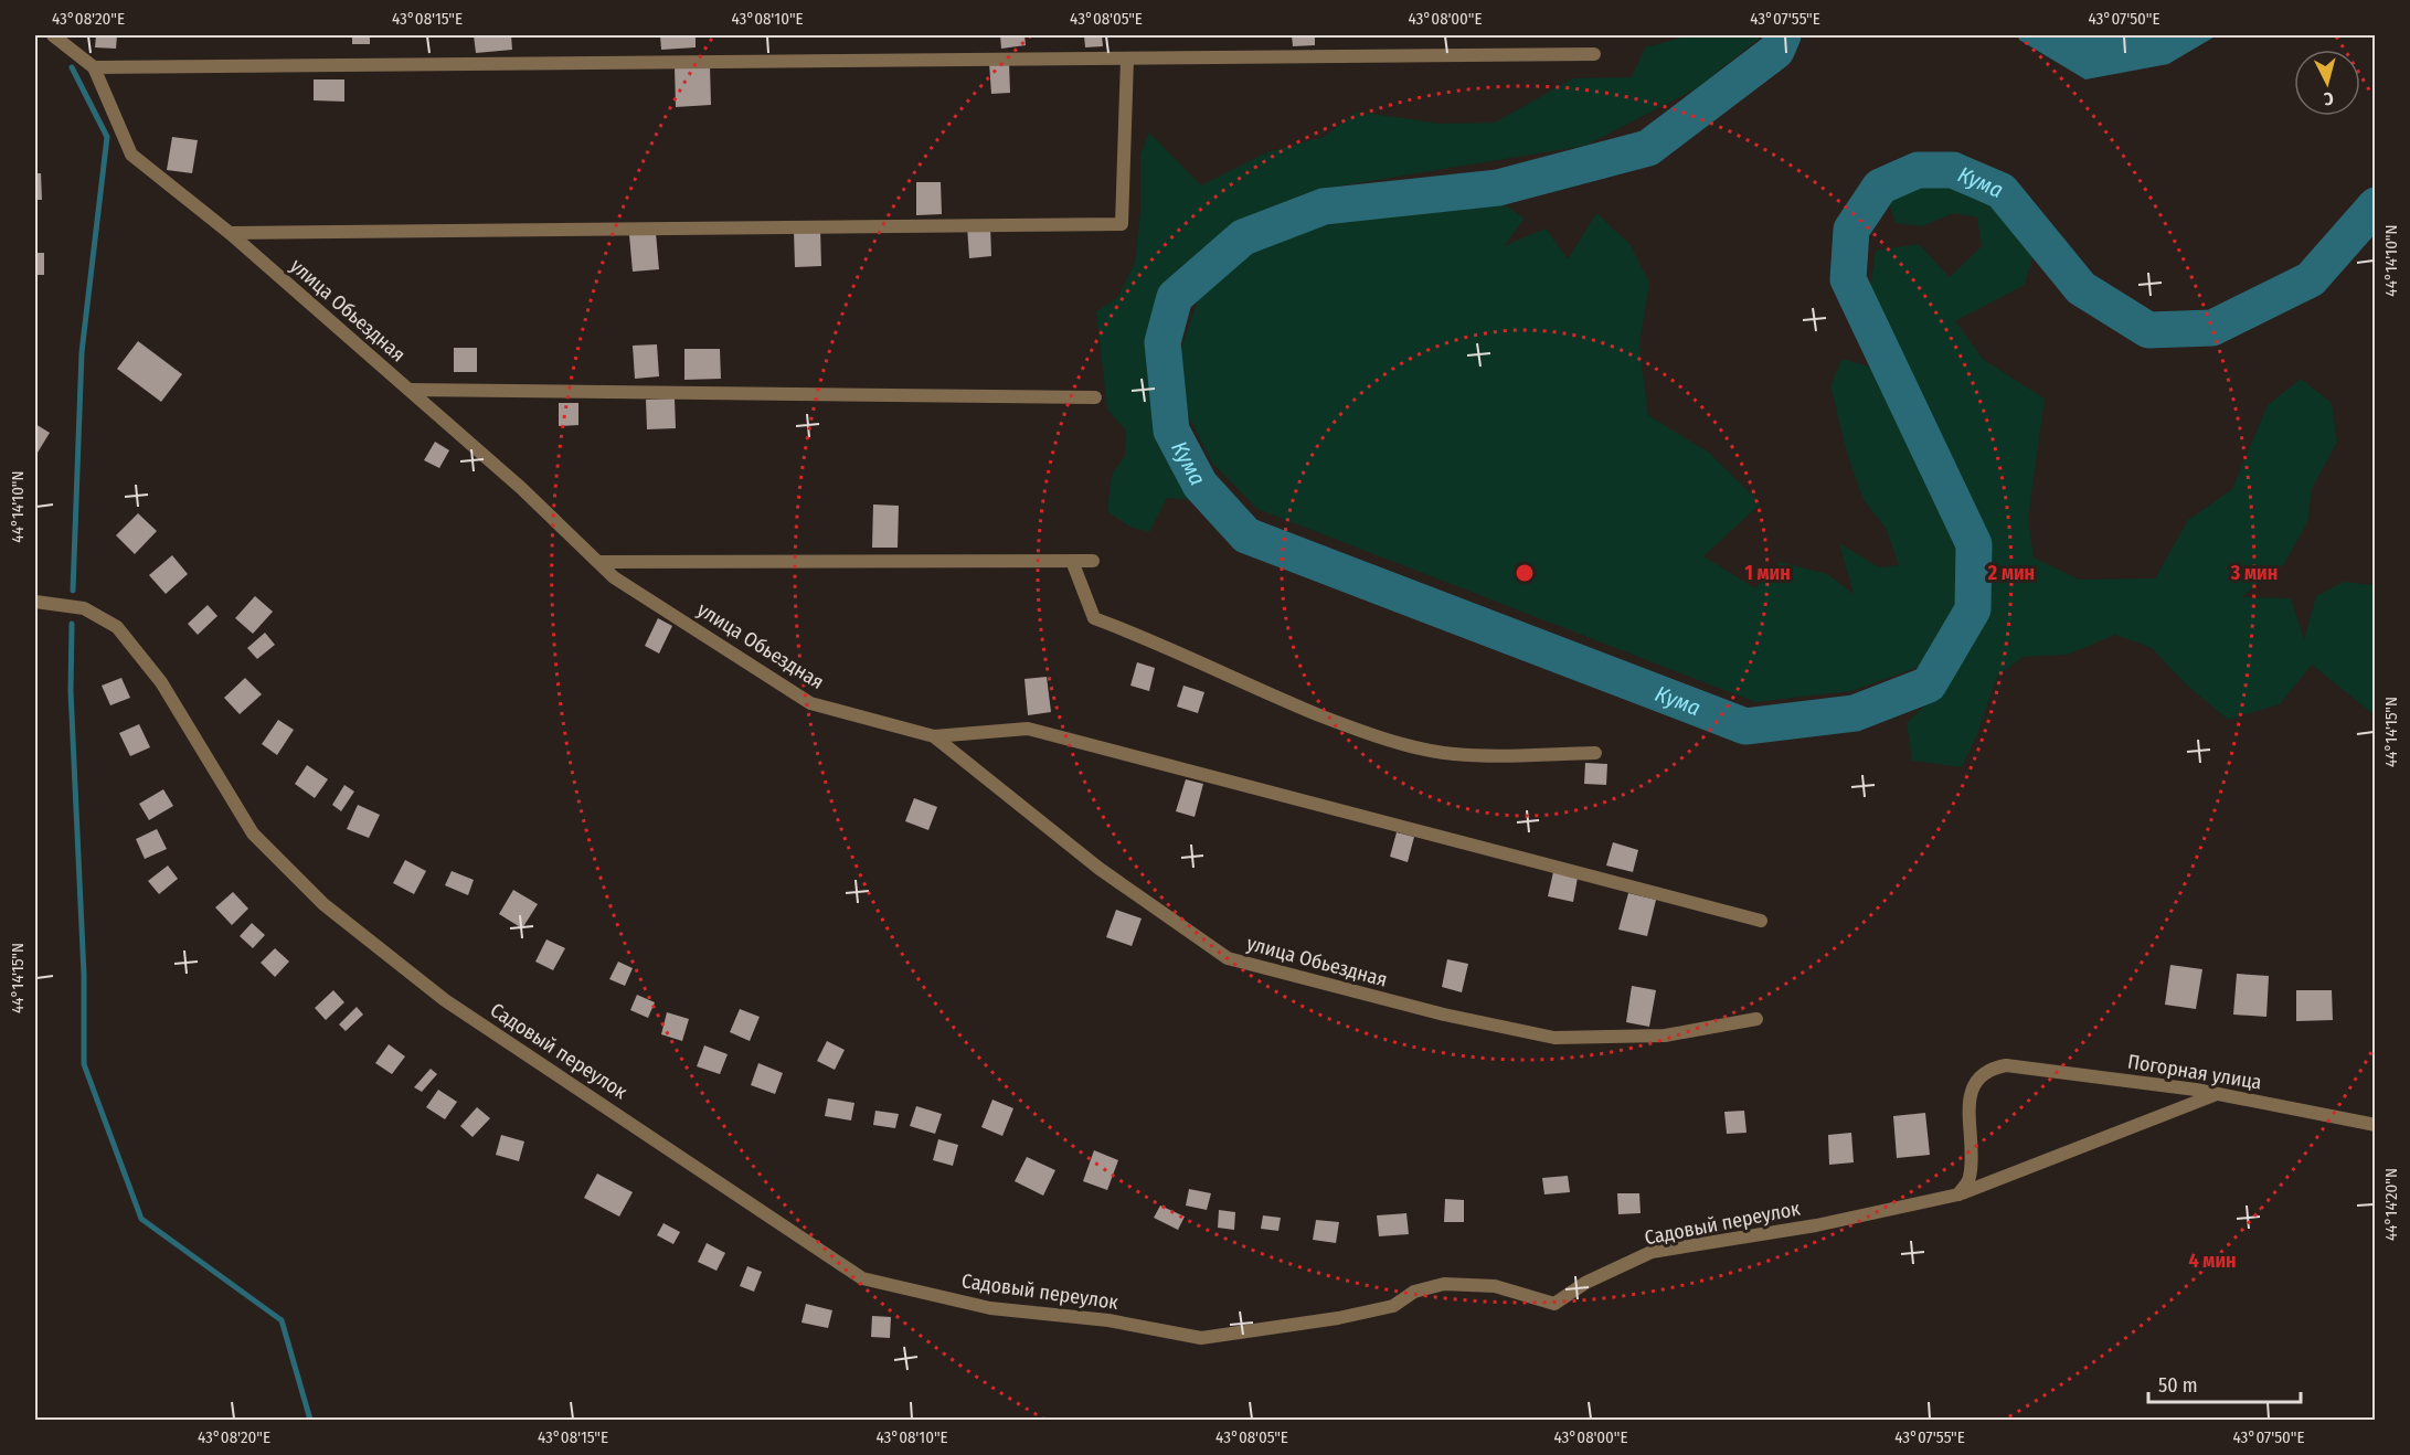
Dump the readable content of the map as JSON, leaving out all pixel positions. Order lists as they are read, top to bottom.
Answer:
{
  "streets": {
    "street": ["улица Обьездная", "Садовый переулок", "Погорная улица"]
  },
  "crossings": [
    ["Садовый переулок", "Погорная улица"]
  ],
  "water": ["Кума"],
  "scale_bar": "50 m",
  "north": "bottom",
  "coordinates": [
    "43°08'20\"E",
    "43°08'15\"E",
    "43°08'10\"E",
    "43°08'05\"E",
    "43°08'00\"E",
    "43°07'55\"E",
    "43°07'50\"E",
    "44°14'10\"N",
    "44°14'15\"N",
    "44°14'20\"N"
  ],
  "rings": [
    "1 мин",
    "2 мин",
    "3 мин",
    "4 мин"
  ]
}
